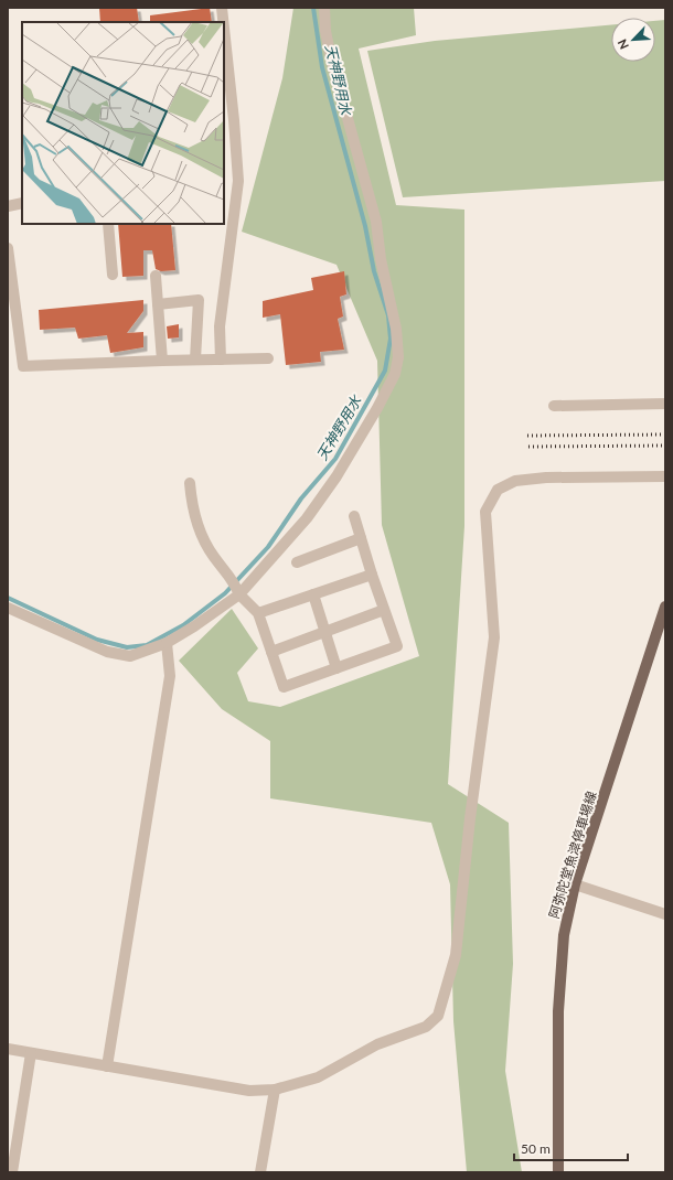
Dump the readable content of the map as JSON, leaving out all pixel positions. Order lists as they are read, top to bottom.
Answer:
{
  "streets": {
    "main road": ["阿弥陀堂魚津停車場線"]
  },
  "water": ["天神野用水"],
  "scale_bar": "50 m",
  "north": "bottom left"
}
